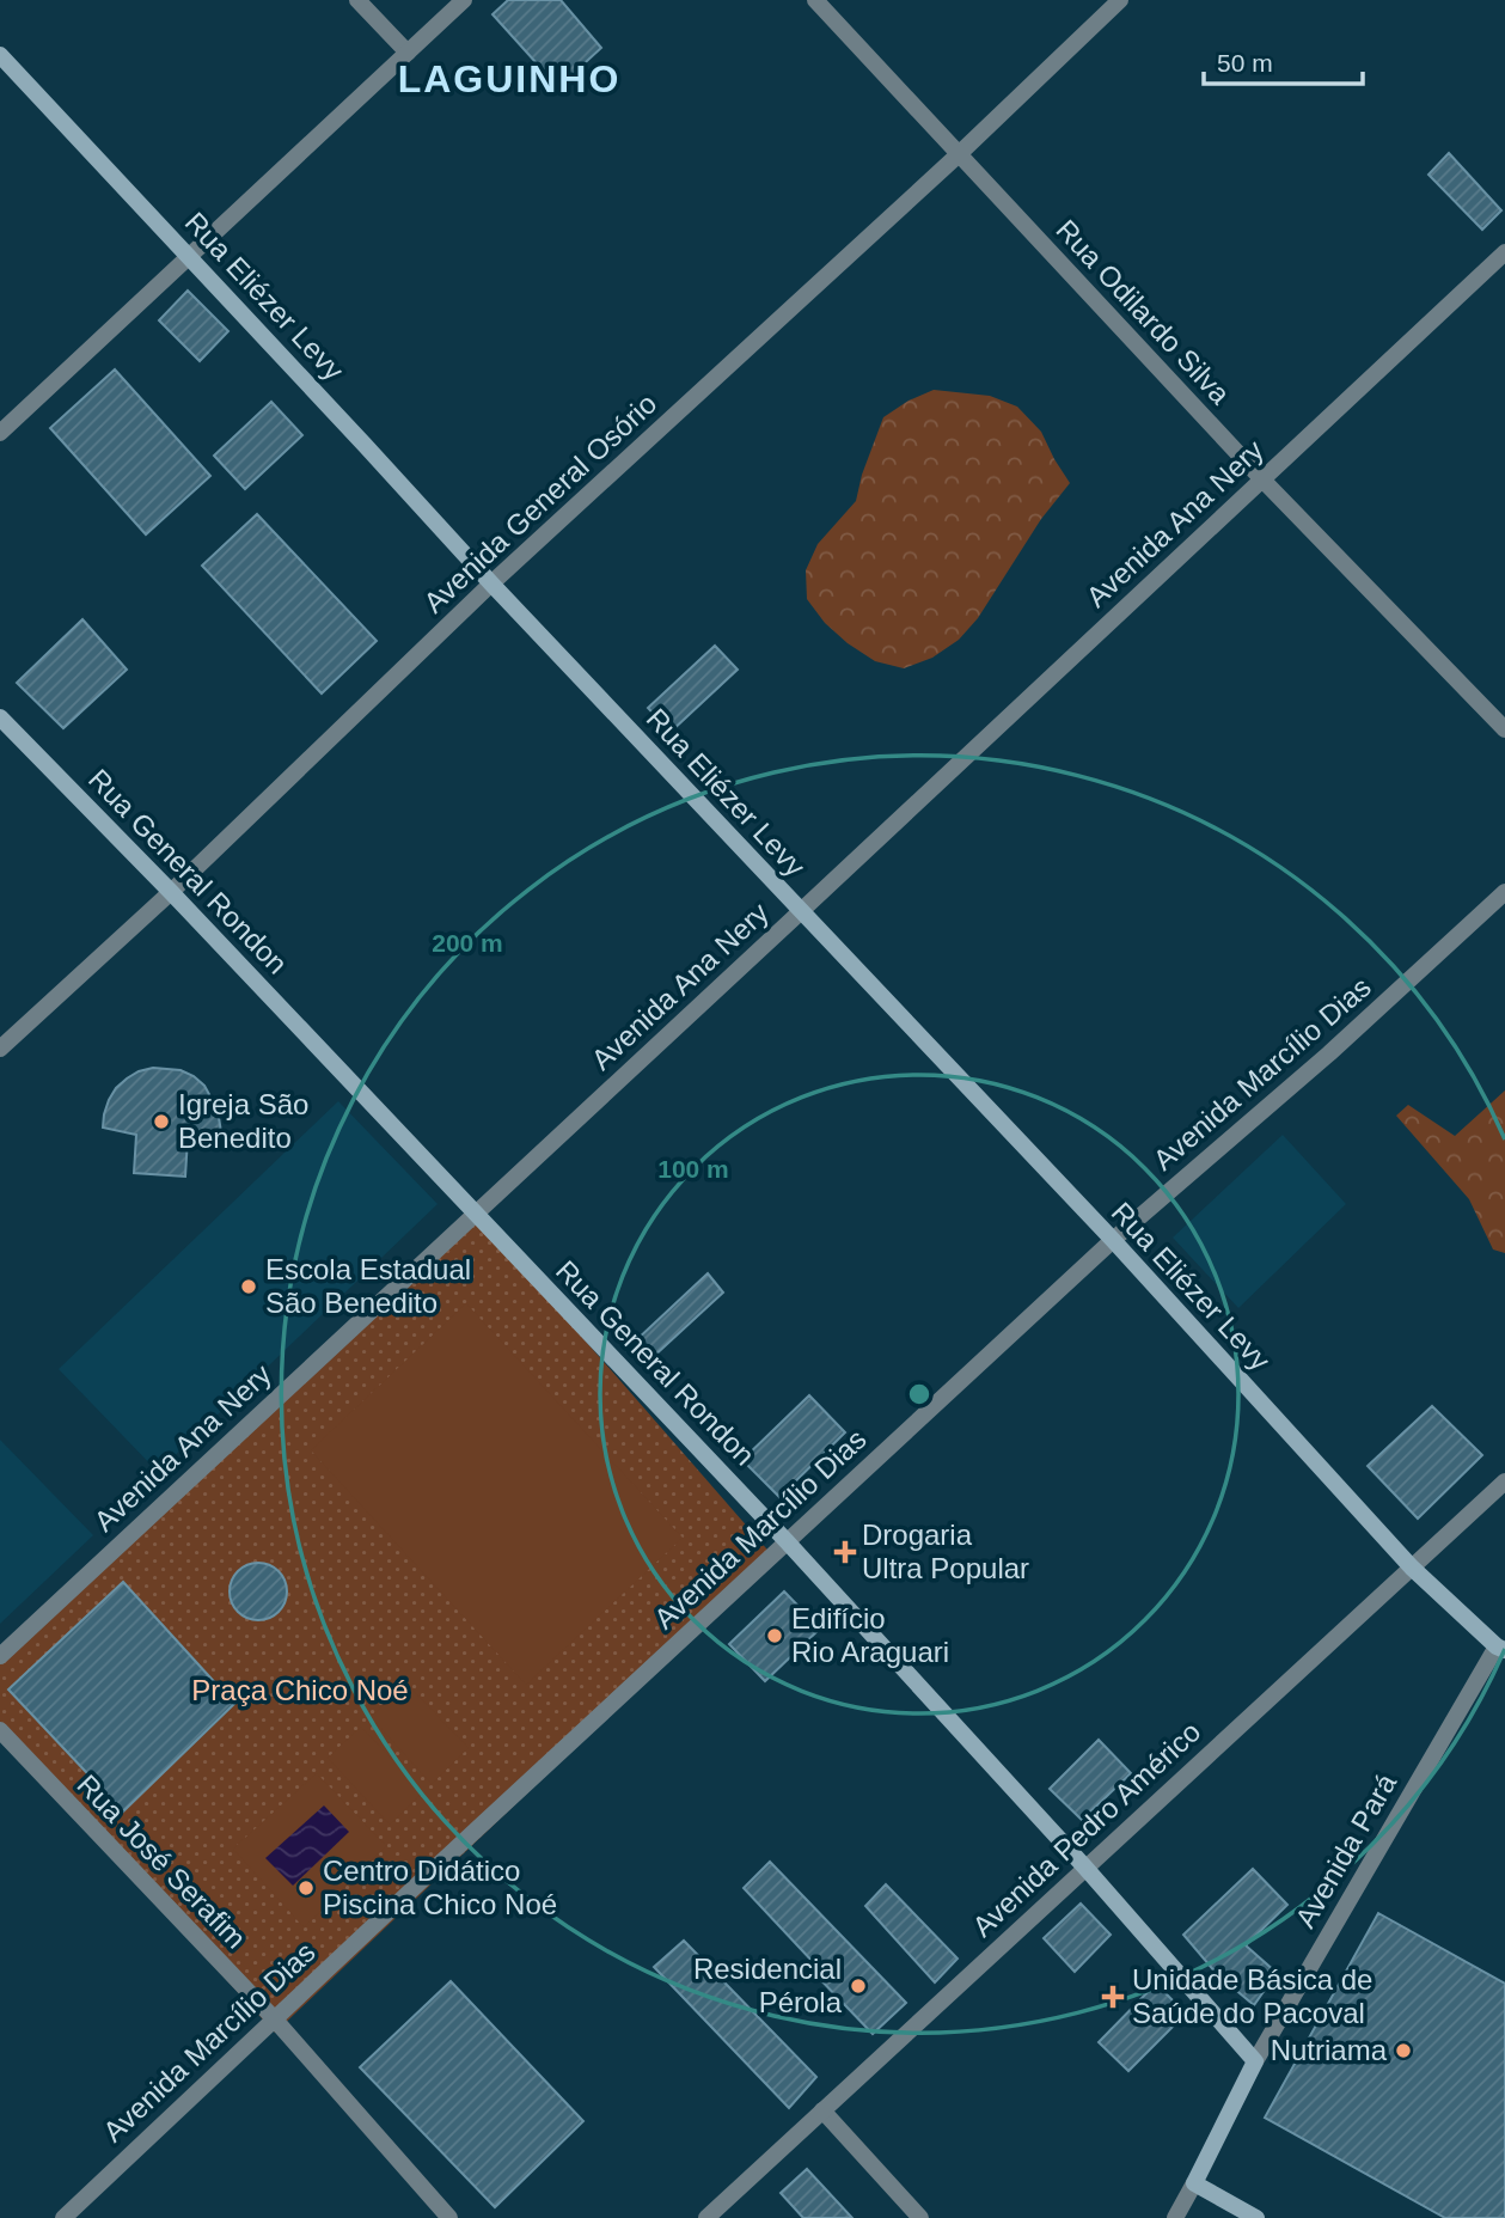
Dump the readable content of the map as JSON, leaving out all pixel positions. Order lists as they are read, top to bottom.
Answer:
{
  "streets": {
    "main road": ["Rua Eliézer Levy", "Rua General Rondon", "Avenida Pará"],
    "street": [
      "Rua Odilardo Silva",
      "Avenida General Osório",
      "Avenida Ana Nery",
      "Avenida Marcílio Dias",
      "Avenida Pedro Américo",
      "Rua José Serafim"
    ]
  },
  "crossings": [
    ["Rua Eliézer Levy", "Avenida General Osório"],
    ["Rua Eliézer Levy", "Avenida Ana Nery"],
    ["Rua Eliézer Levy", "Avenida Marcílio Dias"],
    ["Rua Eliézer Levy", "Avenida Pedro Américo"],
    ["Rua Eliézer Levy", "Avenida Pará"],
    ["Rua Odilardo Silva", "Avenida General Osório"],
    ["Rua Odilardo Silva", "Avenida Ana Nery"],
    ["Avenida General Osório", "Rua General Rondon"],
    ["Avenida Ana Nery", "Rua General Rondon"],
    ["Rua General Rondon", "Avenida Marcílio Dias"],
    ["Rua General Rondon", "Avenida Pedro Américo"],
    ["Rua General Rondon", "Avenida Pará"],
    ["Avenida Marcílio Dias", "Rua José Serafim"]
  ],
  "districts": ["LAGUINHO"],
  "parks": ["Praça Chico Noé"],
  "places": {
    "other": [
      "Igreja São Benedito",
      "Escola Estadual São Benedito",
      "Edifício Rio Araguari",
      "Centro Didático Piscina Chico Noé",
      "Residencial Pérola",
      "Nutriama"
    ],
    "health": ["Drogaria Ultra Popular", "Unidade Básica de Saúde do Pacoval"]
  },
  "scale_bar": "50 m",
  "rings": ["200 m", "100 m"]
}
